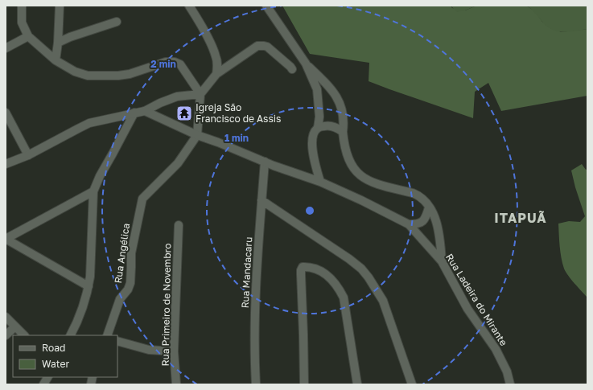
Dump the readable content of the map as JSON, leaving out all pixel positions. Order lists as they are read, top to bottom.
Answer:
{
  "streets": {
    "street": [
      "Rua Angélica",
      "Rua Mandacaru",
      "Rua Ladeira do Mirante",
      "Rua Primeiro de Novembro"
    ]
  },
  "crossings": [
    ["Rua Angélica", "Rua Ladeira do Mirante"],
    ["Rua Mandacaru", "Rua Ladeira do Mirante"]
  ],
  "districts": ["ITAPUÃ"],
  "places": {
    "temple": ["Igreja São Francisco de Assis"]
  },
  "legend": ["Road", "Water"],
  "rings": ["2 min", "1 min"]
}
